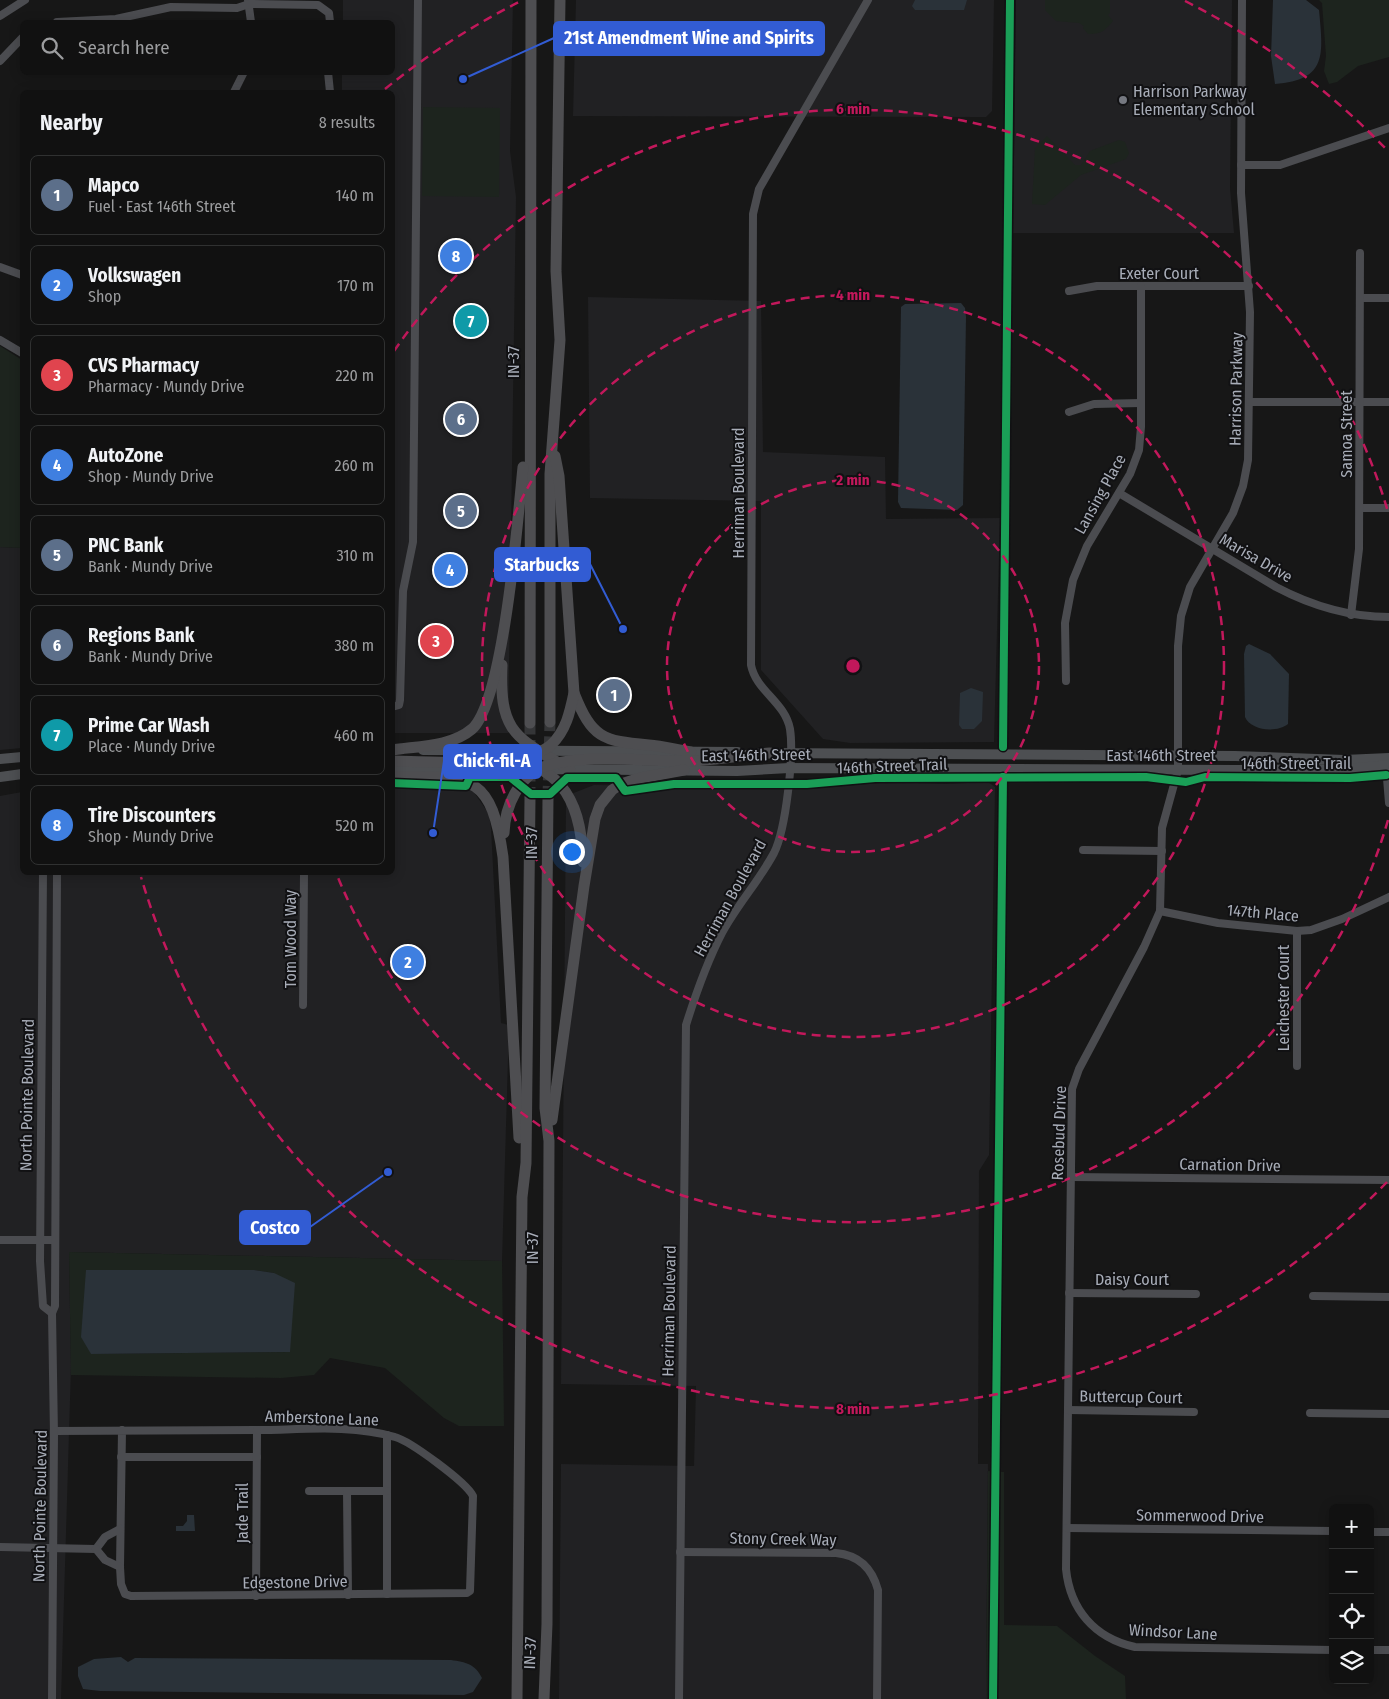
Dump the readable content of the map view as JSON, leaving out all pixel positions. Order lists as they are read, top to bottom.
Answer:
{
  "streets": {
    "highway": ["IN-37"],
    "main road": ["East 146th Street"],
    "street": [
      "Exeter Court",
      "Harrison Parkway",
      "Samoa Street",
      "Herriman Boulevard",
      "Lansing Place",
      "Marisa Drive",
      "147th Place",
      "Tom Wood Way",
      "Leichester Court",
      "North Pointe Boulevard",
      "Rosebud Drive",
      "Carnation Drive",
      "Daisy Court",
      "Buttercup Court",
      "Amberstone Lane",
      "Jade Trail",
      "Sommerwood Drive",
      "Stony Creek Way",
      "Edgestone Drive",
      "Windsor Lane"
    ],
    "cycle path": ["146th Street Trail"]
  },
  "crossings": [
    ["Exeter Court", "Harrison Parkway"],
    ["Exeter Court", "Lansing Place"],
    ["Harrison Parkway", "Marisa Drive"],
    ["Harrison Parkway", "East 146th Street"],
    ["Harrison Parkway", "Rosebud Drive"],
    ["Samoa Street", "Marisa Drive"],
    ["Herriman Boulevard", "East 146th Street"],
    ["Herriman Boulevard", "Stony Creek Way"],
    ["Lansing Place", "Marisa Drive"],
    ["East 146th Street", "Rosebud Drive"],
    ["147th Place", "Leichester Court"],
    ["147th Place", "Rosebud Drive"],
    ["North Pointe Boulevard", "Amberstone Lane"],
    ["Rosebud Drive", "Carnation Drive"],
    ["Rosebud Drive", "Daisy Court"],
    ["Rosebud Drive", "Buttercup Court"],
    ["Rosebud Drive", "Sommerwood Drive"],
    ["Rosebud Drive", "Windsor Lane"],
    ["Amberstone Lane", "Jade Trail"],
    ["Amberstone Lane", "Edgestone Drive"],
    ["Jade Trail", "Edgestone Drive"],
    ["Sommerwood Drive", "Windsor Lane"]
  ],
  "places": [
    "21st Amendment Wine and Spirits",
    "Harrison Parkway Elementary School",
    "Starbucks",
    "Chick-fil-A",
    "Costco"
  ],
  "page": {
    "search": "Search here",
    "heading": ["Nearby", "8 results"],
    "list": [
      {
        "mark": "1",
        "name": "Mapco",
        "note": "Fuel · East 146th Street",
        "value": "140 m"
      },
      {
        "mark": "2",
        "name": "Volkswagen",
        "note": "Shop",
        "value": "170 m"
      },
      {
        "mark": "3",
        "name": "CVS Pharmacy",
        "note": "Pharmacy · Mundy Drive",
        "value": "220 m"
      },
      {
        "mark": "4",
        "name": "AutoZone",
        "note": "Shop · Mundy Drive",
        "value": "260 m"
      },
      {
        "mark": "5",
        "name": "PNC Bank",
        "note": "Bank · Mundy Drive",
        "value": "310 m"
      },
      {
        "mark": "6",
        "name": "Regions Bank",
        "note": "Bank · Mundy Drive",
        "value": "380 m"
      },
      {
        "mark": "7",
        "name": "Prime Car Wash",
        "note": "Place · Mundy Drive",
        "value": "460 m"
      },
      {
        "mark": "8",
        "name": "Tire Discounters",
        "note": "Shop · Mundy Drive",
        "value": "520 m"
      }
    ],
    "pins": [
      "8",
      "7",
      "6",
      "5",
      "4",
      "3",
      "1",
      "2"
    ],
    "map_buttons": ["+", "−"]
  },
  "rings": [
    "6 min",
    "4 min",
    "2 min",
    "8 min"
  ]
}
